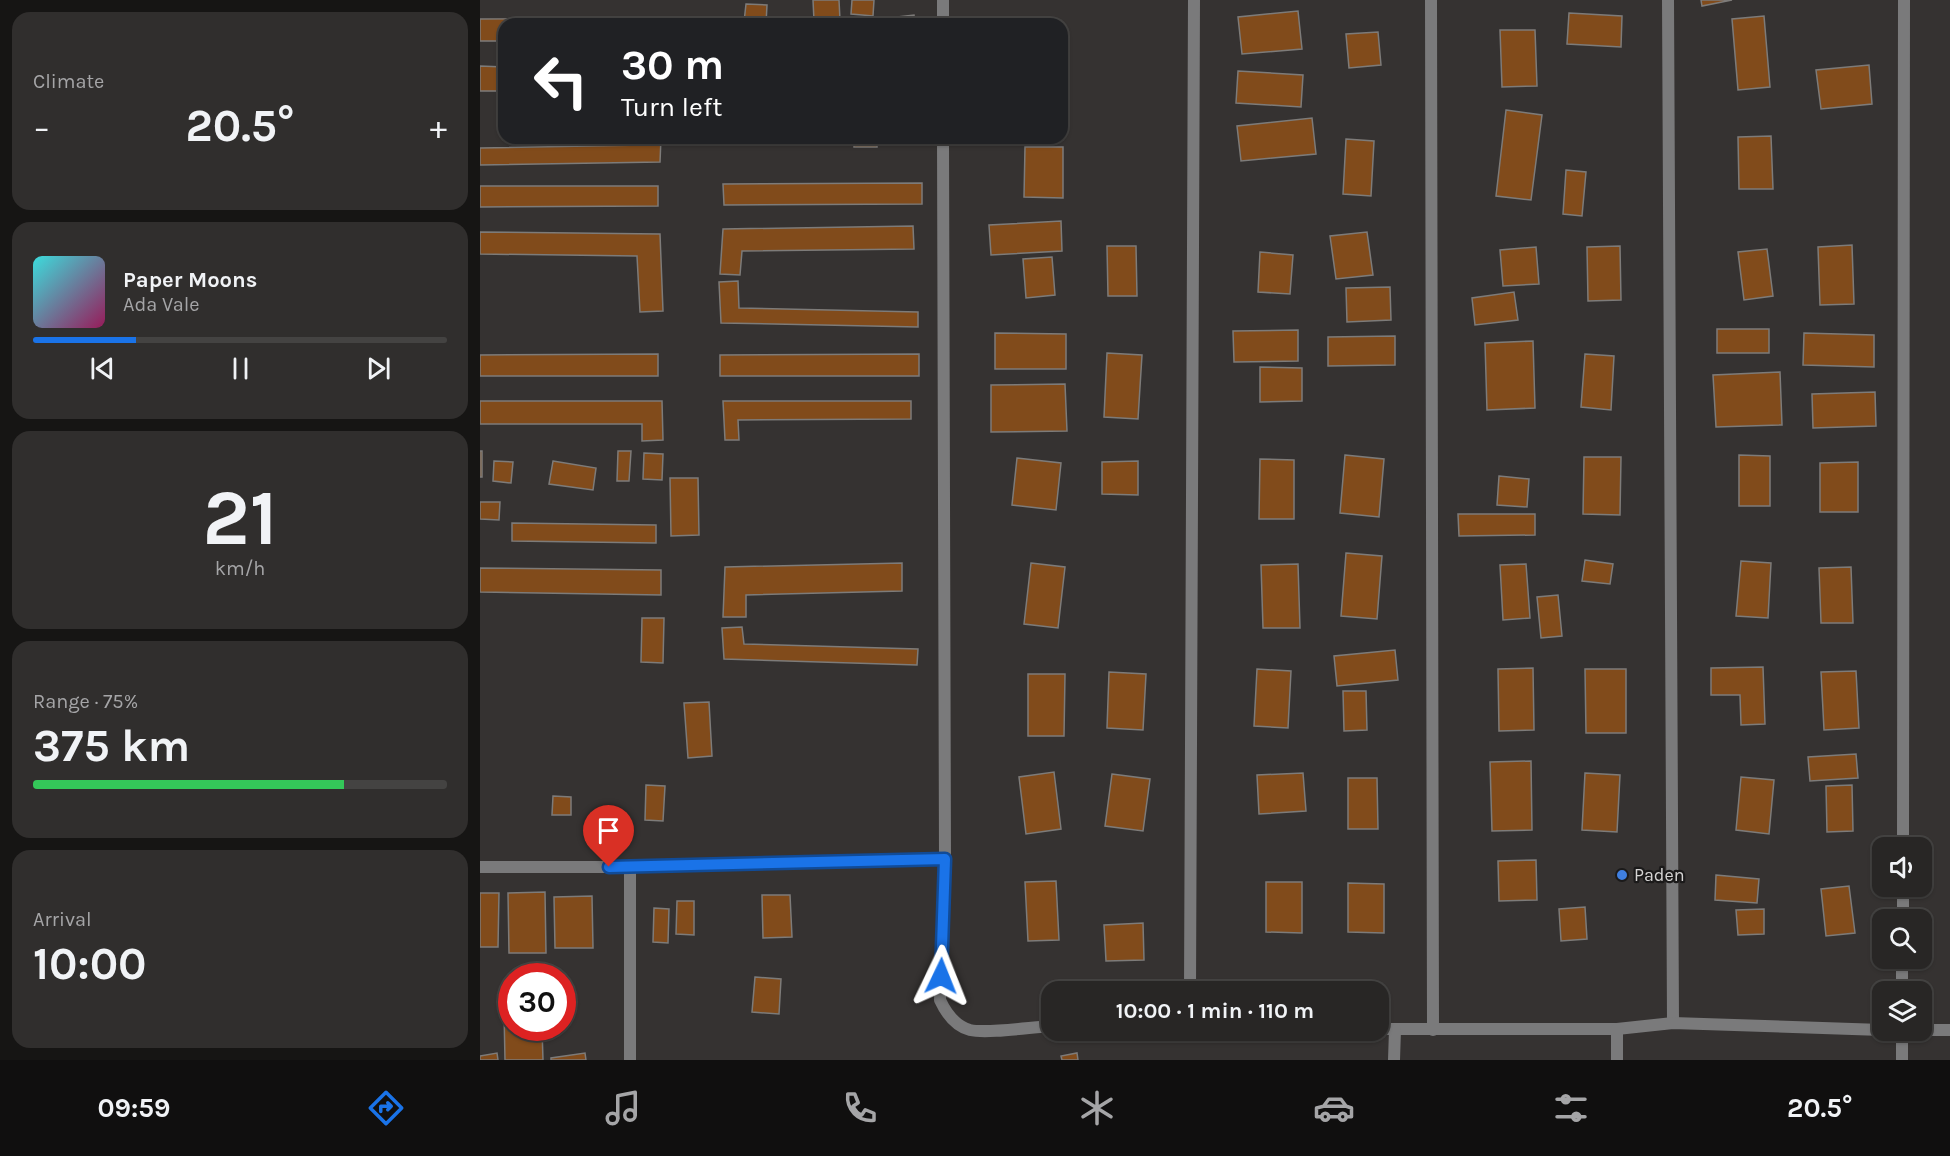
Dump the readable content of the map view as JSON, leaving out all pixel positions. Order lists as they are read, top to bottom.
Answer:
{
  "places": ["Paden"],
  "page": {
    "tile": [
      "Climate",
      ["21", "km/h"],
      ["Range · 75%", "375 km"],
      ["Arrival", "10:00"]
    ],
    "turn": ["30 m", "Turn left"],
    "heat": ["−", "20.5°", "+"],
    "song": ["Paper Moons", "Ada Vale"],
    "limit": "30",
    "trip": "10:00 · 1 min · 110 m",
    "tabs": ["09:59", "20.5°"]
  }
}
